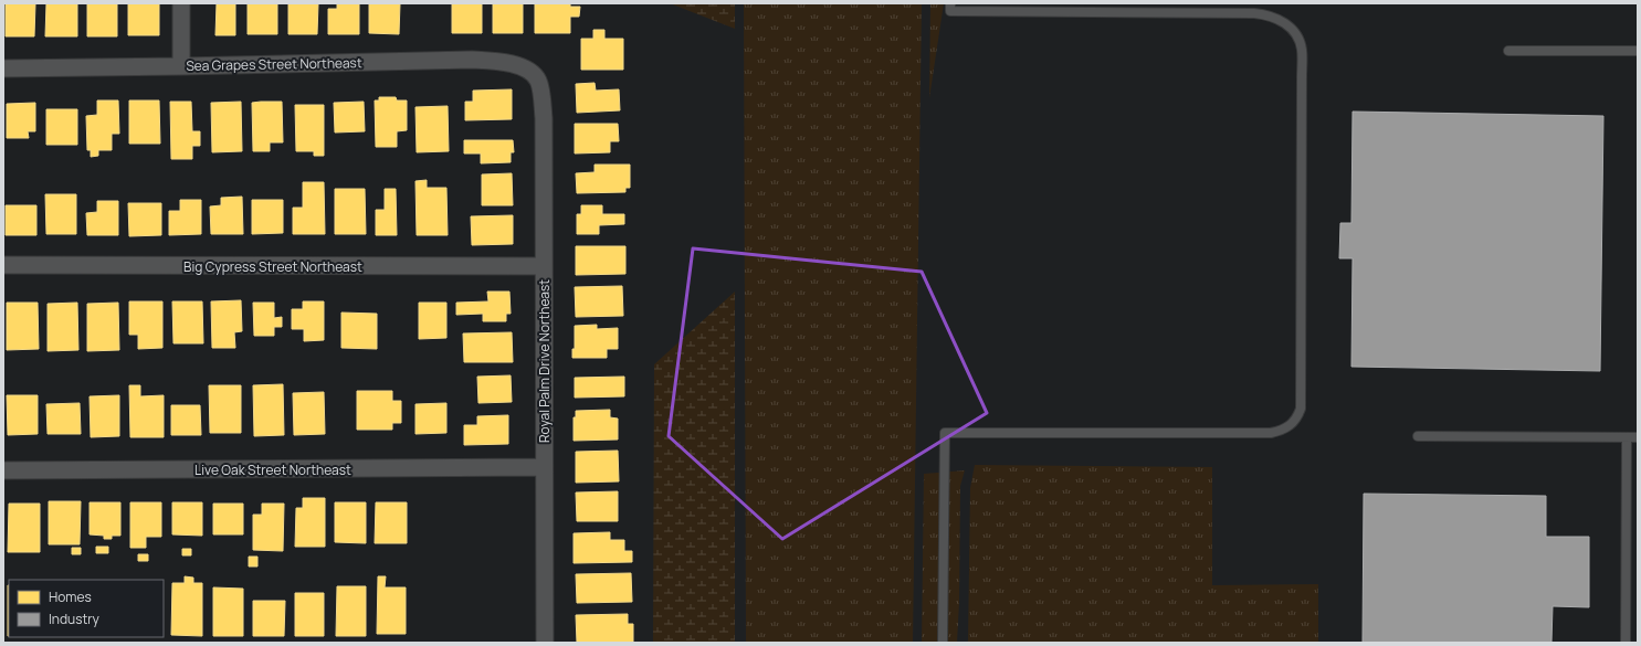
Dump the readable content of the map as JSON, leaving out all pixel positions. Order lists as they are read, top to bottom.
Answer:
{
  "streets": {
    "street": [
      "Sea Grapes Street Northeast",
      "Big Cypress Street Northeast",
      "Royal Palm Drive Northeast",
      "Live Oak Street Northeast"
    ]
  },
  "crossings": [
    ["Sea Grapes Street Northeast", "Royal Palm Drive Northeast"],
    ["Big Cypress Street Northeast", "Royal Palm Drive Northeast"],
    ["Royal Palm Drive Northeast", "Live Oak Street Northeast"]
  ],
  "legend": ["Homes", "Industry"]
}
